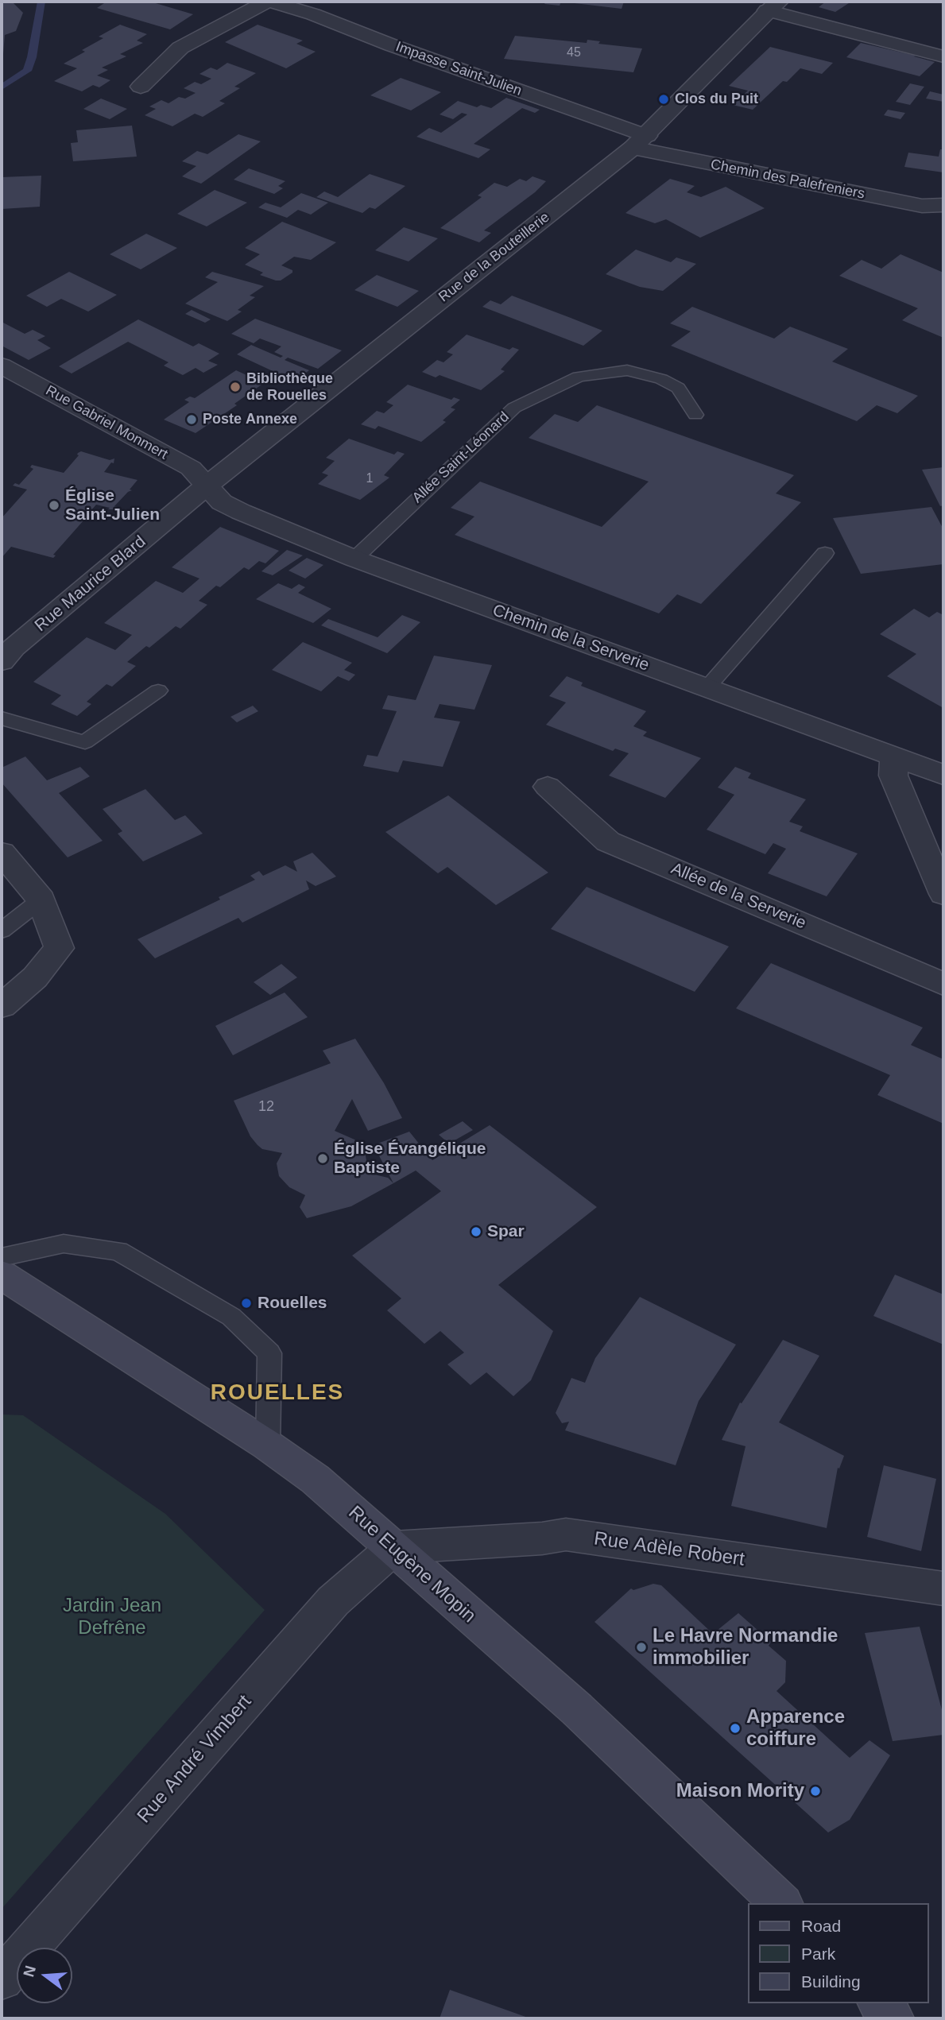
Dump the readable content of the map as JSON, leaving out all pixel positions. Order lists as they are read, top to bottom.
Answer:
{
  "streets": {
    "main road": ["Rue Eugène Mopin"],
    "street": [
      "Impasse Saint-Julien",
      "Chemin des Palefreniers",
      "Rue de la Bouteillerie",
      "Rue Gabriel Monmert",
      "Rue Maurice Blard",
      "Chemin de la Serverie",
      "Allée de la Serverie",
      "Rue Adèle Robert",
      "Rue André Vimbert"
    ],
    "lane": ["Allée Saint-Léonard"]
  },
  "crossings": [
    ["Impasse Saint-Julien", "Chemin des Palefreniers"],
    ["Impasse Saint-Julien", "Rue de la Bouteillerie"],
    ["Chemin des Palefreniers", "Rue de la Bouteillerie"],
    ["Rue de la Bouteillerie", "Rue Gabriel Monmert"],
    ["Rue de la Bouteillerie", "Rue Maurice Blard"],
    ["Rue de la Bouteillerie", "Chemin de la Serverie"],
    ["Rue Gabriel Monmert", "Rue Maurice Blard"],
    ["Rue Gabriel Monmert", "Chemin de la Serverie"],
    ["Allée Saint-Léonard", "Chemin de la Serverie"],
    ["Rue Maurice Blard", "Chemin de la Serverie"],
    ["Rue Adèle Robert", "Rue Eugène Mopin"],
    ["Rue Adèle Robert", "Rue André Vimbert"],
    ["Rue Eugène Mopin", "Rue André Vimbert"]
  ],
  "districts": ["ROUELLES"],
  "parks": ["Jardin Jean Defrêne"],
  "places": [
    "Clos du Puit",
    "Bibliothèque de Rouelles",
    "Poste Annexe",
    "Église Saint-Julien",
    "Église Évangélique Baptiste",
    "Spar",
    "Rouelles",
    "Le Havre Normandie immobilier",
    "Apparence coiffure",
    "Maison Mority"
  ],
  "house_numbers": ["45", "1", "12"],
  "legend": ["Road", "Park", "Building"],
  "north": "left"
}
